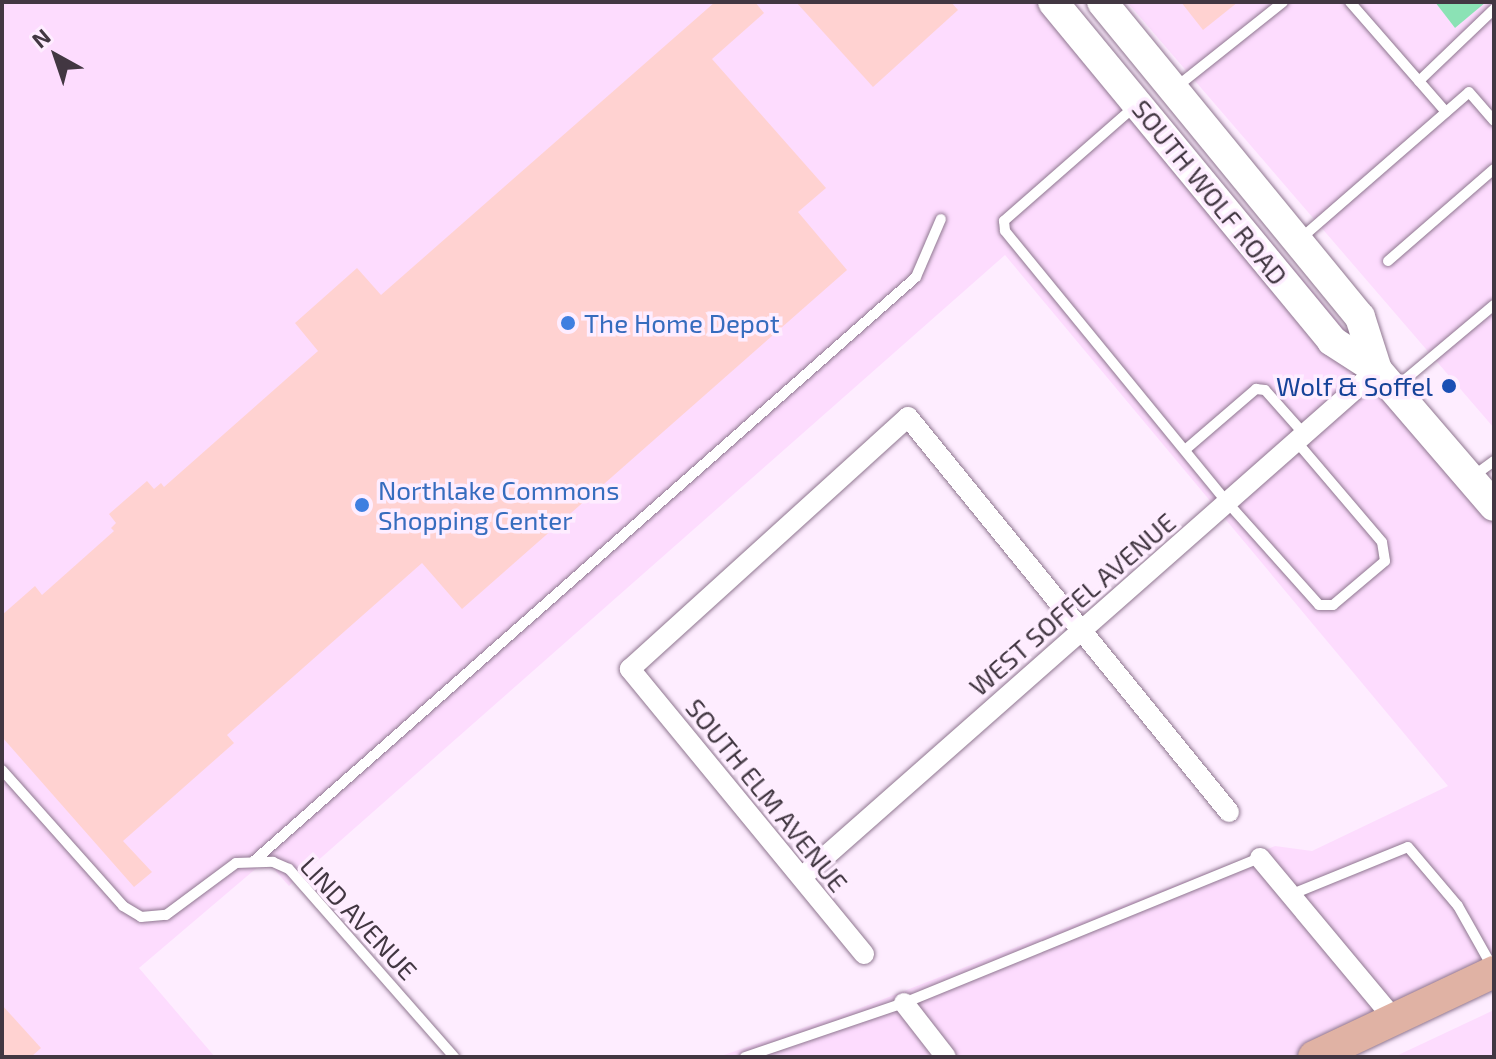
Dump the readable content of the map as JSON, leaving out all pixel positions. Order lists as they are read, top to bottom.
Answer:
{
  "streets": {
    "main road": ["SOUTH WOLF ROAD"],
    "street": ["WEST SOFFEL AVENUE", "SOUTH ELM AVENUE"],
    "lane": ["LIND AVENUE"]
  },
  "crossings": [
    ["SOUTH WOLF ROAD", "WEST SOFFEL AVENUE"],
    ["WEST SOFFEL AVENUE", "SOUTH ELM AVENUE"]
  ],
  "places": ["The Home Depot", "Wolf & Soffel", "Northlake Commons Shopping Center"],
  "north": "top left"
}
